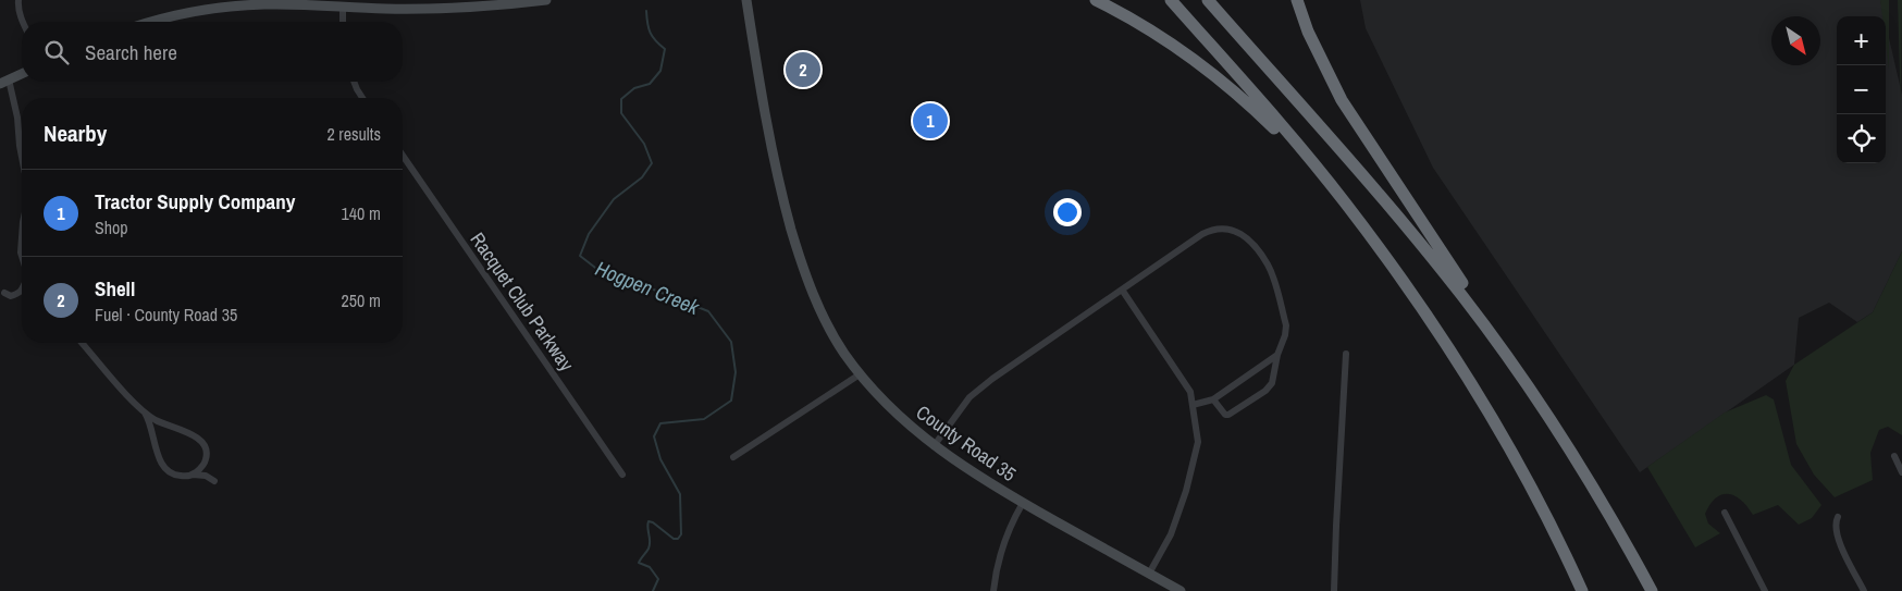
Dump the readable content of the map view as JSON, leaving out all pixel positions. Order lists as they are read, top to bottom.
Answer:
{
  "streets": {
    "street": ["Racquet Club Parkway", "County Road 35"]
  },
  "water": ["Hogpen Creek"],
  "north": "bottom right",
  "page": {
    "map_buttons": ["+", "−"],
    "search": "Search here",
    "pins": ["2", "1"],
    "heading": ["Nearby", "2 results"],
    "list": [
      {
        "mark": "1",
        "name": "Tractor Supply Company",
        "note": "Shop",
        "value": "140 m"
      },
      {
        "mark": "2",
        "name": "Shell",
        "note": "Fuel · County Road 35",
        "value": "250 m"
      }
    ]
  }
}
